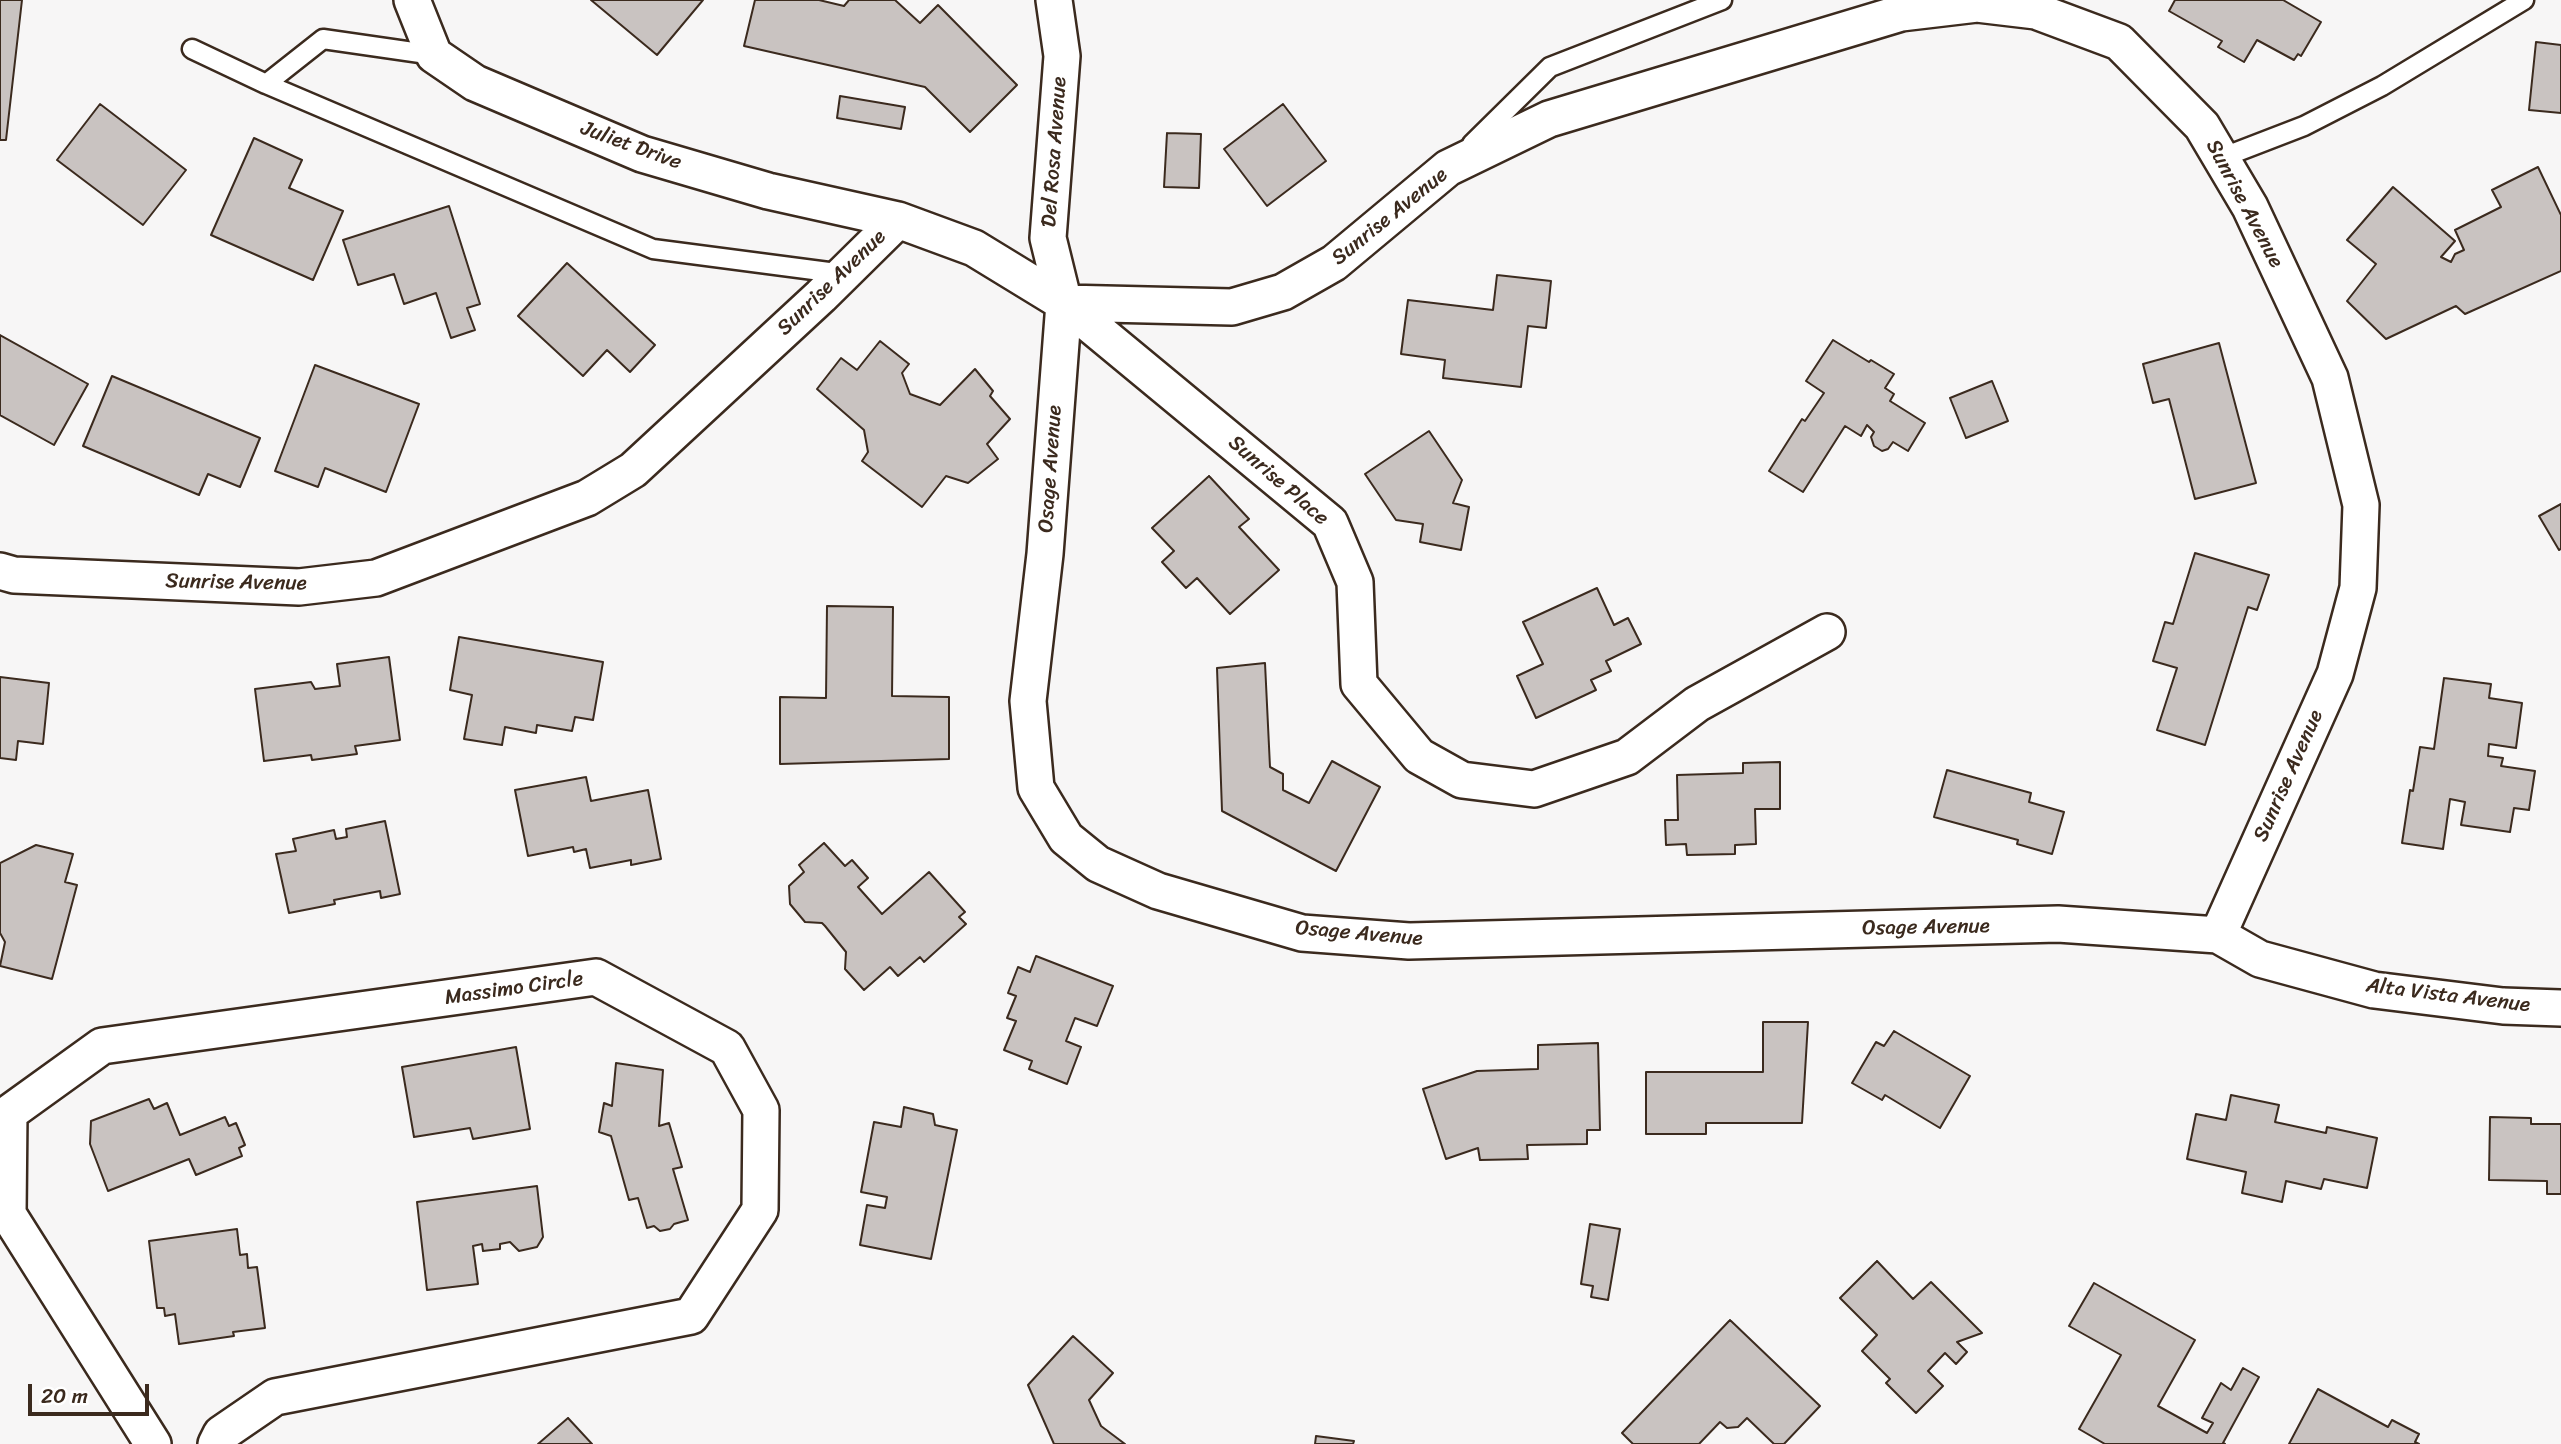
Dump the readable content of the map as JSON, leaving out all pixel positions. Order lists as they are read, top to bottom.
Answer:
{
  "streets": {
    "street": [
      "Juliet Drive",
      "Del Rosa Avenue",
      "Sunrise Avenue",
      "Osage Avenue",
      "Sunrise Place",
      "Massimo Circle",
      "Alta Vista Avenue"
    ]
  },
  "crossings": [
    ["Juliet Drive", "Sunrise Avenue"],
    ["Del Rosa Avenue", "Sunrise Avenue"],
    ["Del Rosa Avenue", "Osage Avenue"],
    ["Del Rosa Avenue", "Sunrise Place"],
    ["Sunrise Avenue", "Osage Avenue"],
    ["Sunrise Avenue", "Sunrise Place"],
    ["Sunrise Avenue", "Alta Vista Avenue"],
    ["Osage Avenue", "Sunrise Place"],
    ["Osage Avenue", "Alta Vista Avenue"]
  ],
  "scale_bar": "20 m"
}
